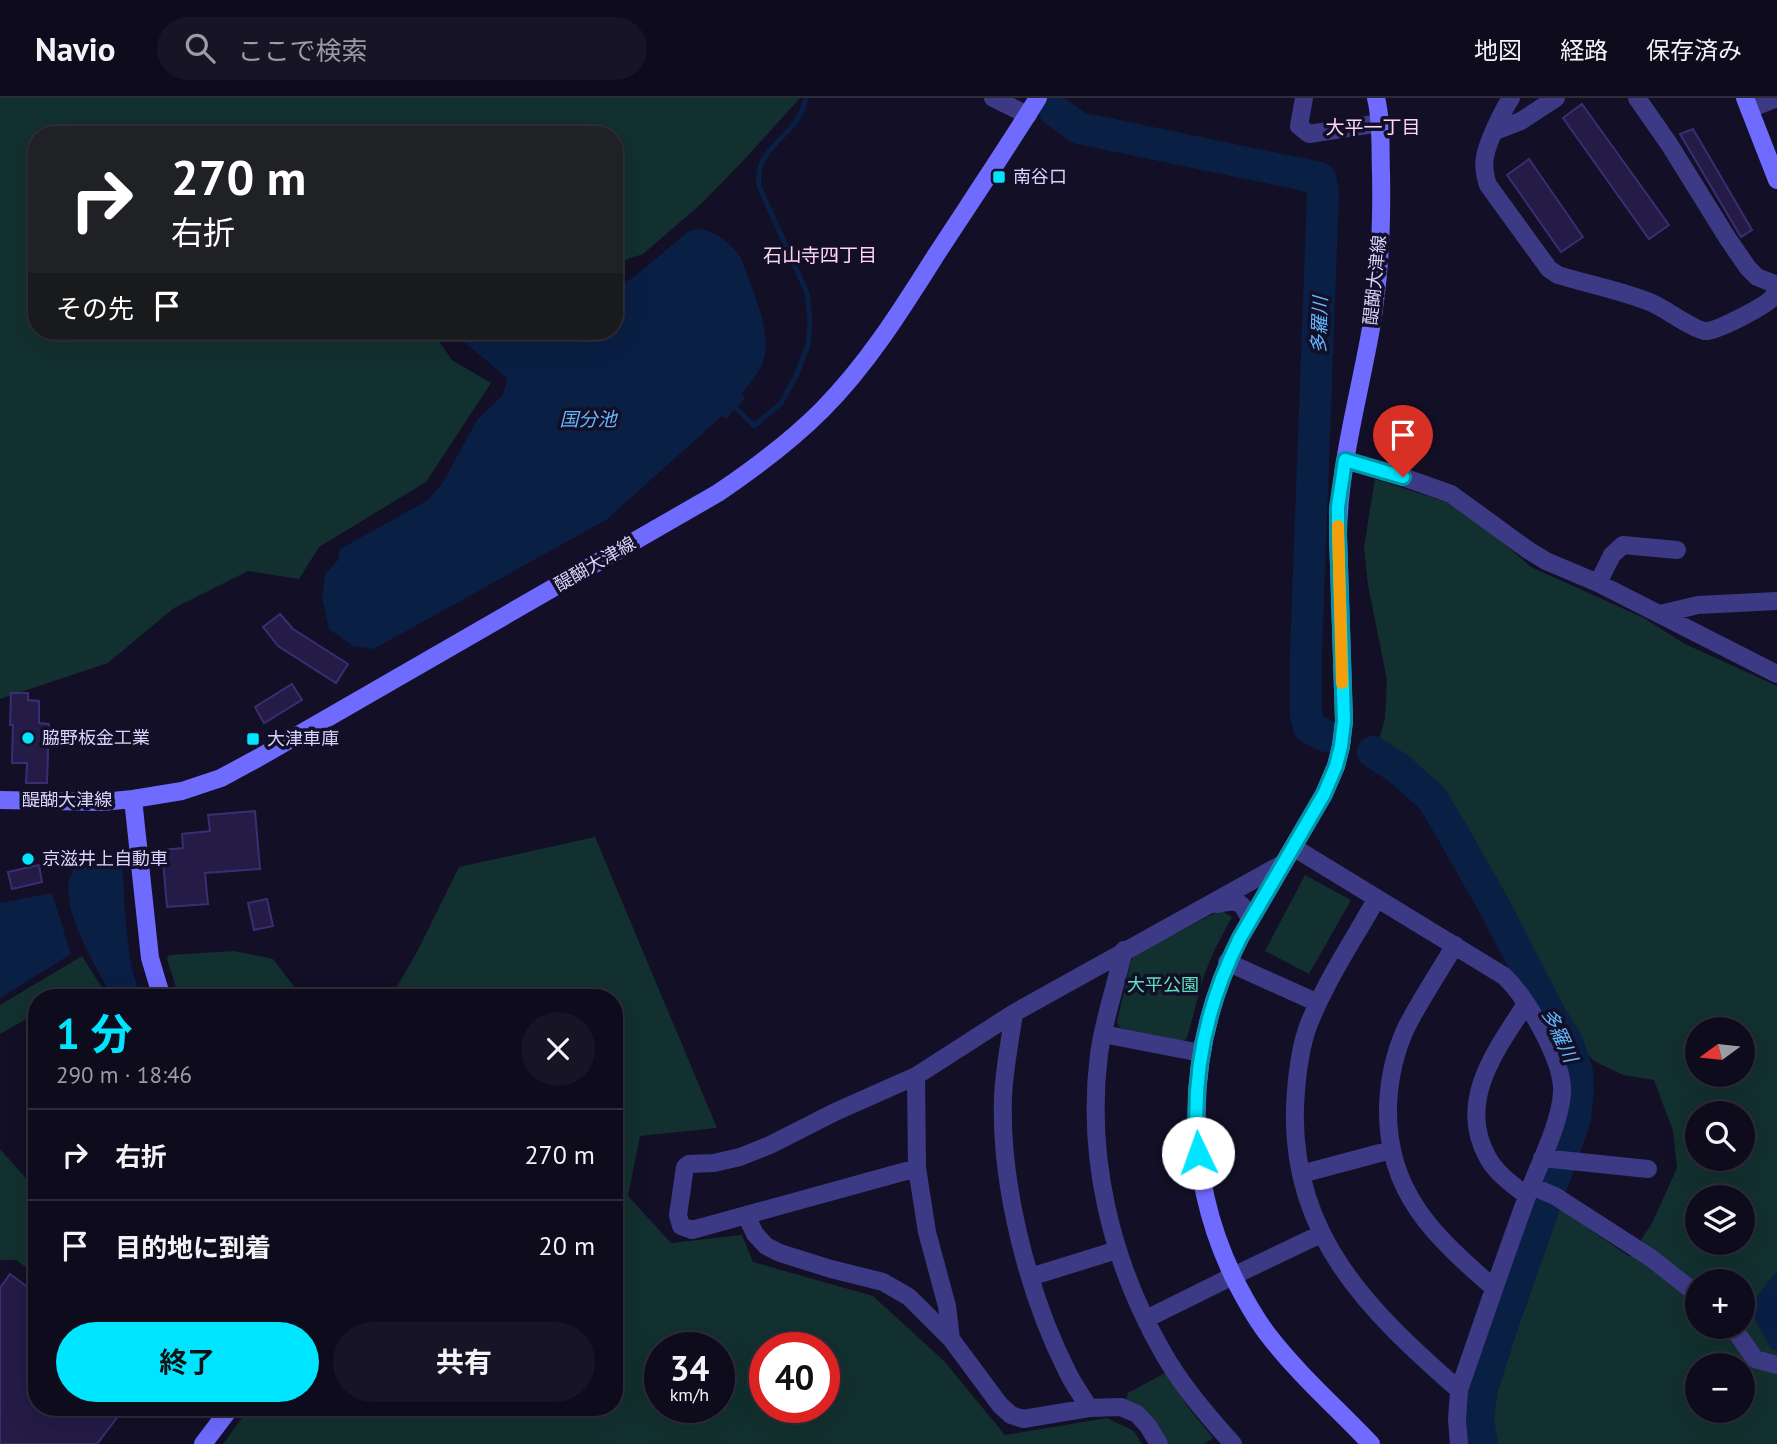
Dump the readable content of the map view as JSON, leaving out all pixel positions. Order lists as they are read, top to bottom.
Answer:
{
  "streets": {
    "main road": ["醍醐大津線"]
  },
  "districts": ["大平一丁目", "石山寺四丁目"],
  "water": ["多羅川", "国分池"],
  "parks": ["大平公園"],
  "places": {
    "transit": ["南谷口", "大津車庫"],
    "other": ["脇野板金工業", "京滋井上自動車"]
  },
  "north": "left",
  "page": {
    "header": "Navio",
    "search": "ここで検索",
    "nav": ["地図", "経路", "保存済み"],
    "turn": ["270 m", "右折"],
    "then": "その先",
    "heading": ["1 分", "290 m · 18:46"],
    "map_buttons": ["+", "−"],
    "list": [
      {
        "name": "右折",
        "value": "270 m"
      },
      {
        "name": "目的地に到着",
        "value": "20 m"
      }
    ],
    "buttons": ["終了", "共有"],
    "speed": "34 km/h",
    "limit": "40"
  }
}
